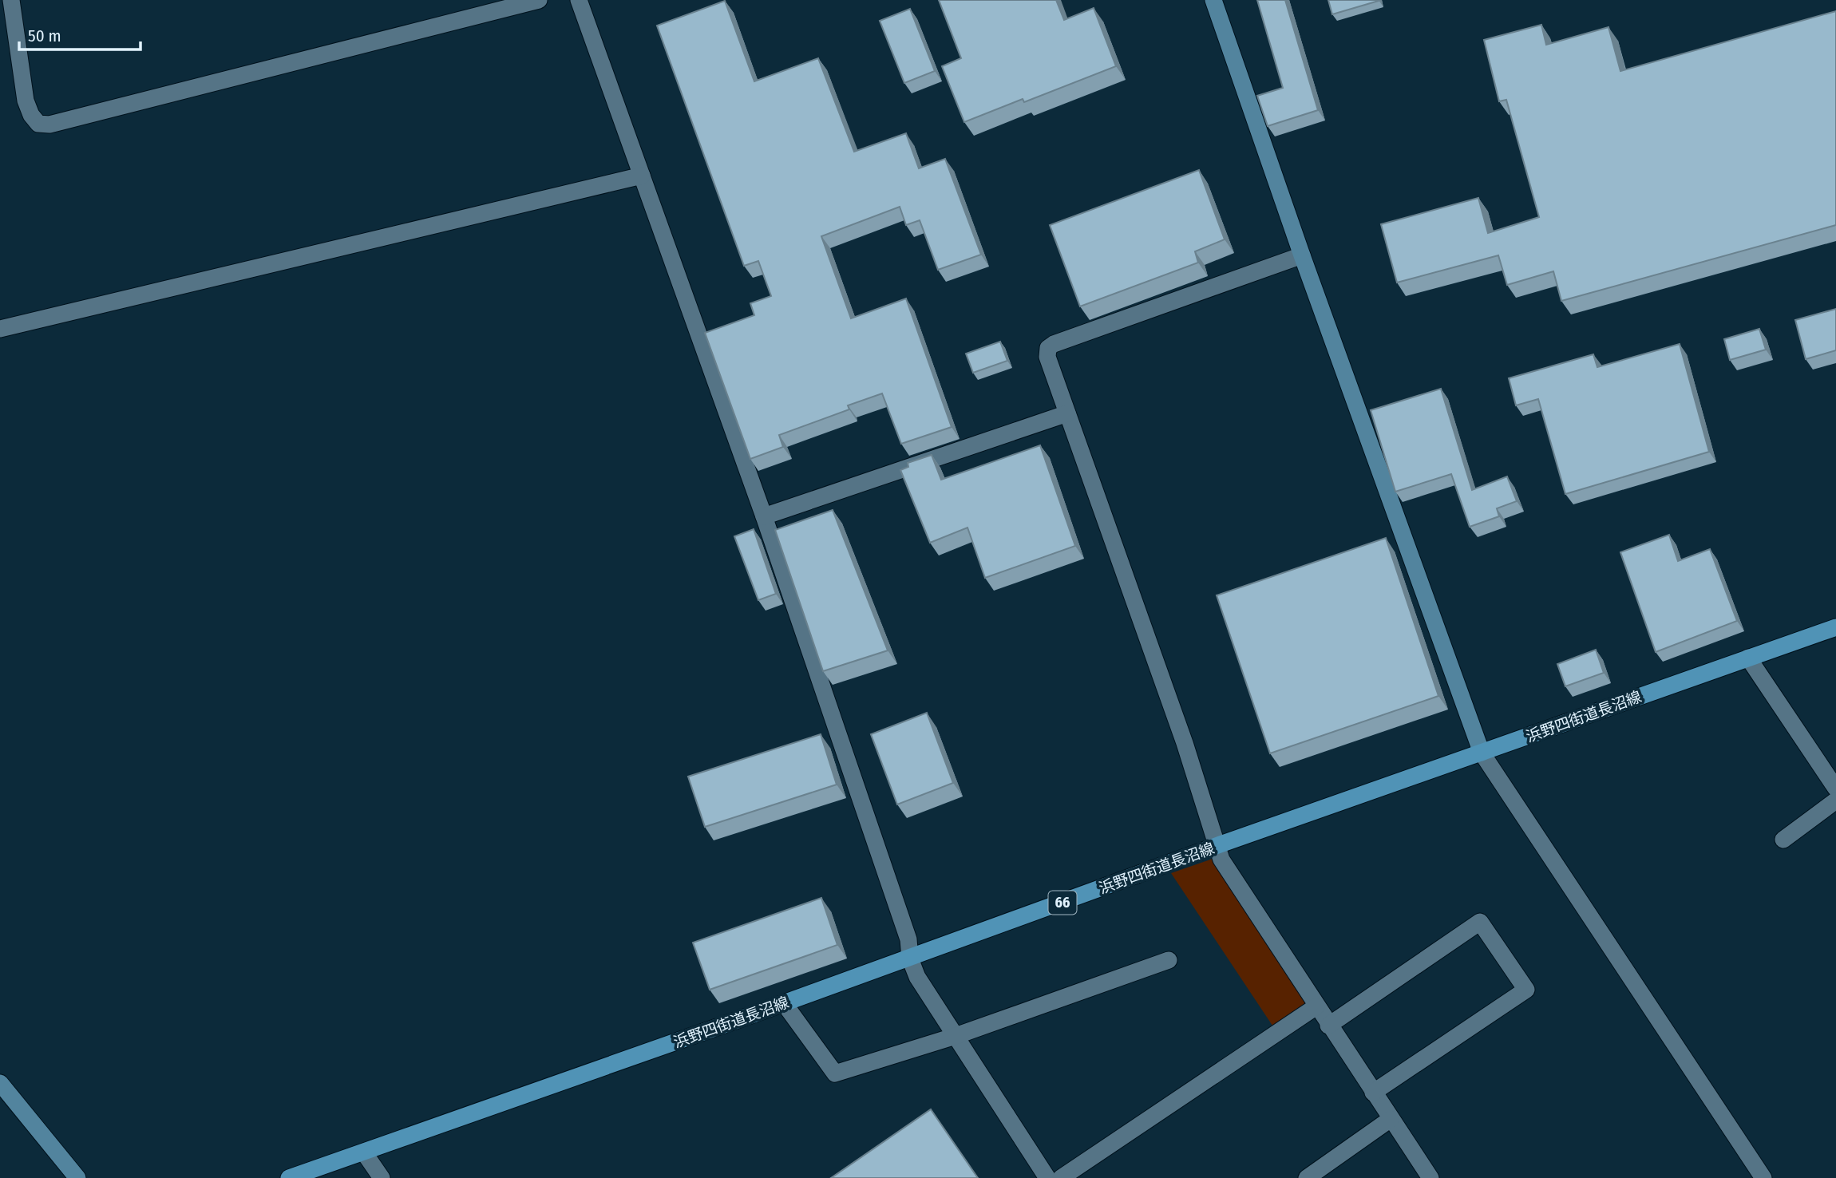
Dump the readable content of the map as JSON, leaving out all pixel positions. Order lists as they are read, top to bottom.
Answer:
{
  "streets": {
    "main road": ["浜野四街道長沼線", "66"]
  },
  "scale_bar": "50 m"
}
